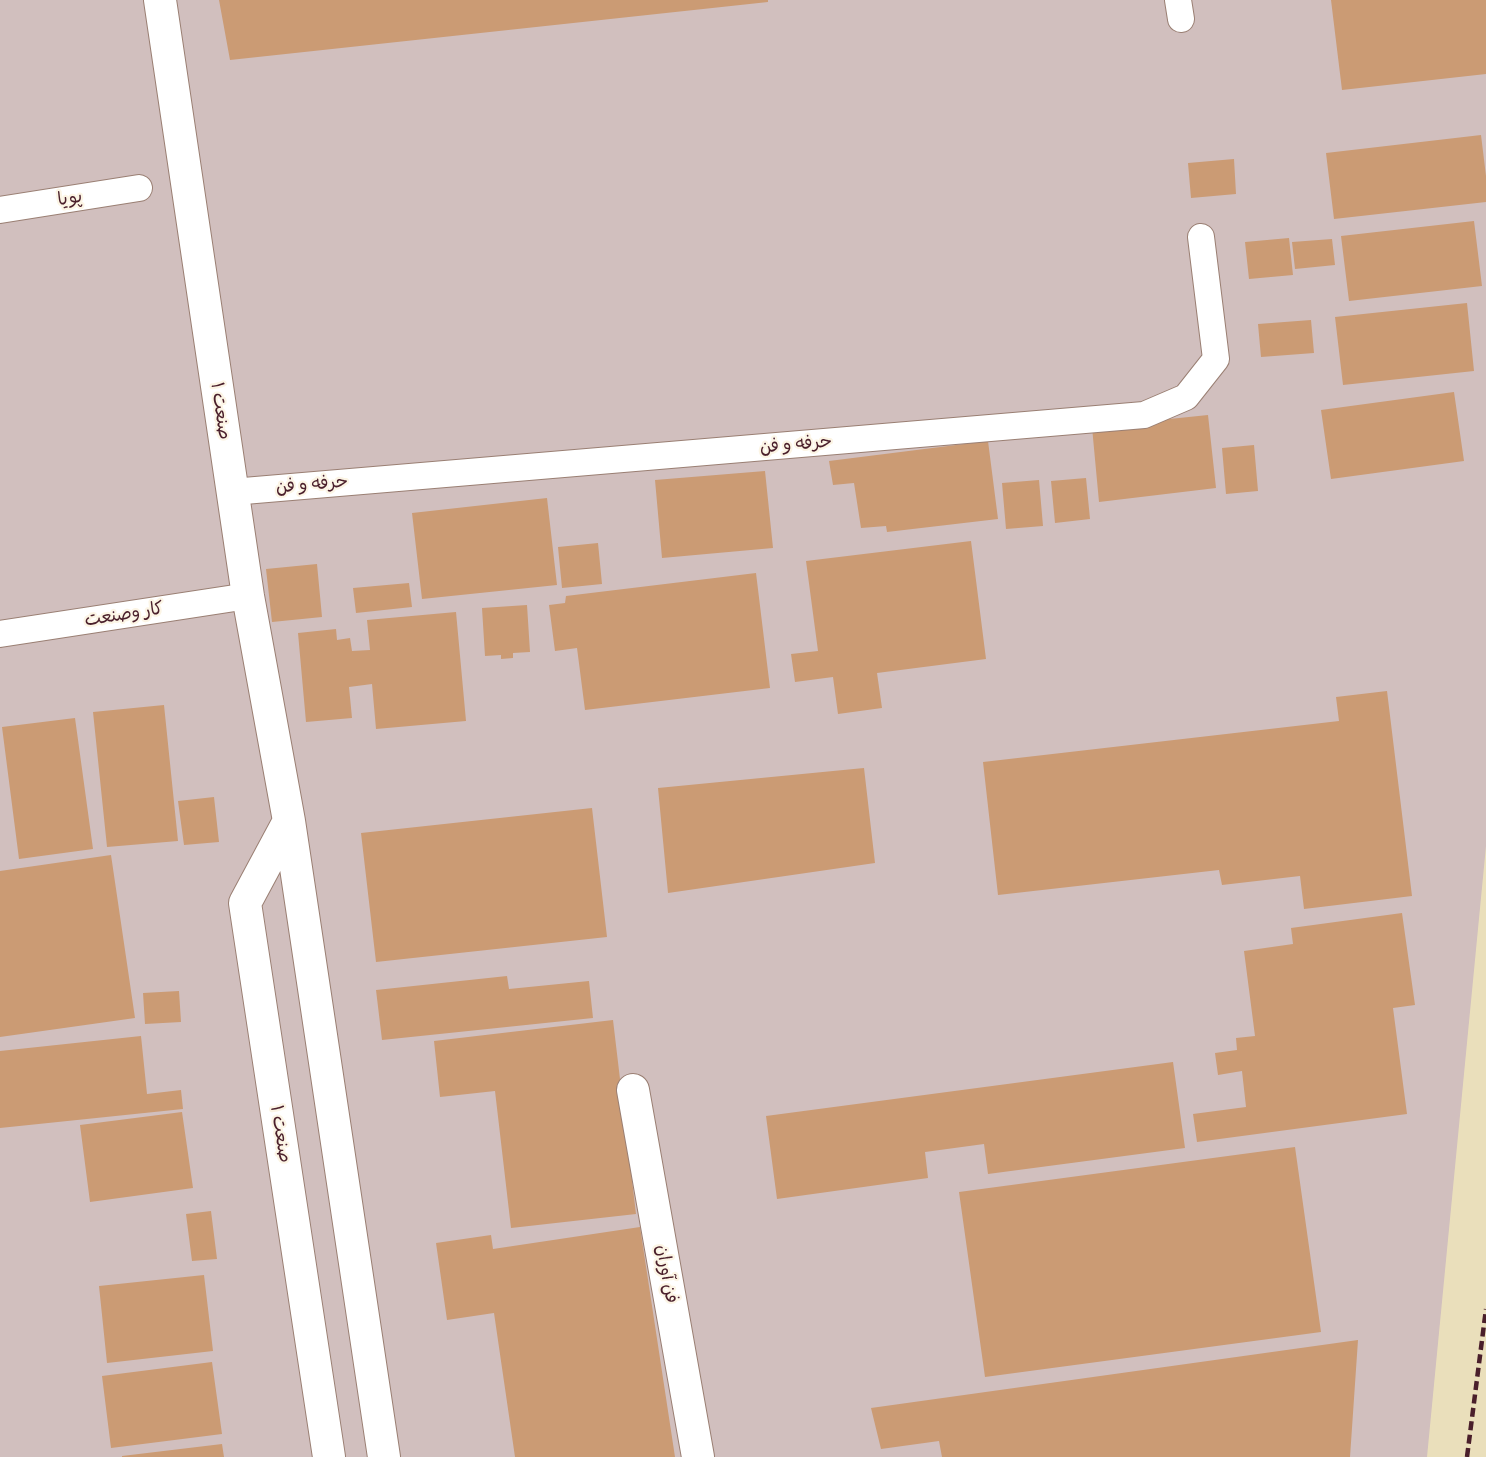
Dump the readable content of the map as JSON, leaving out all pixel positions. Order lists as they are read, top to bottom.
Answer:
{
  "streets": {
    "street": [
      "پویا",
      "صنعت ۱",
      "حرفه و فن",
      "کار وصنعت",
      "فن آوران"
    ]
  },
  "crossings": [
    ["صنعت ۱", "حرفه و فن"],
    ["صنعت ۱", "کار وصنعت"]
  ]
}
